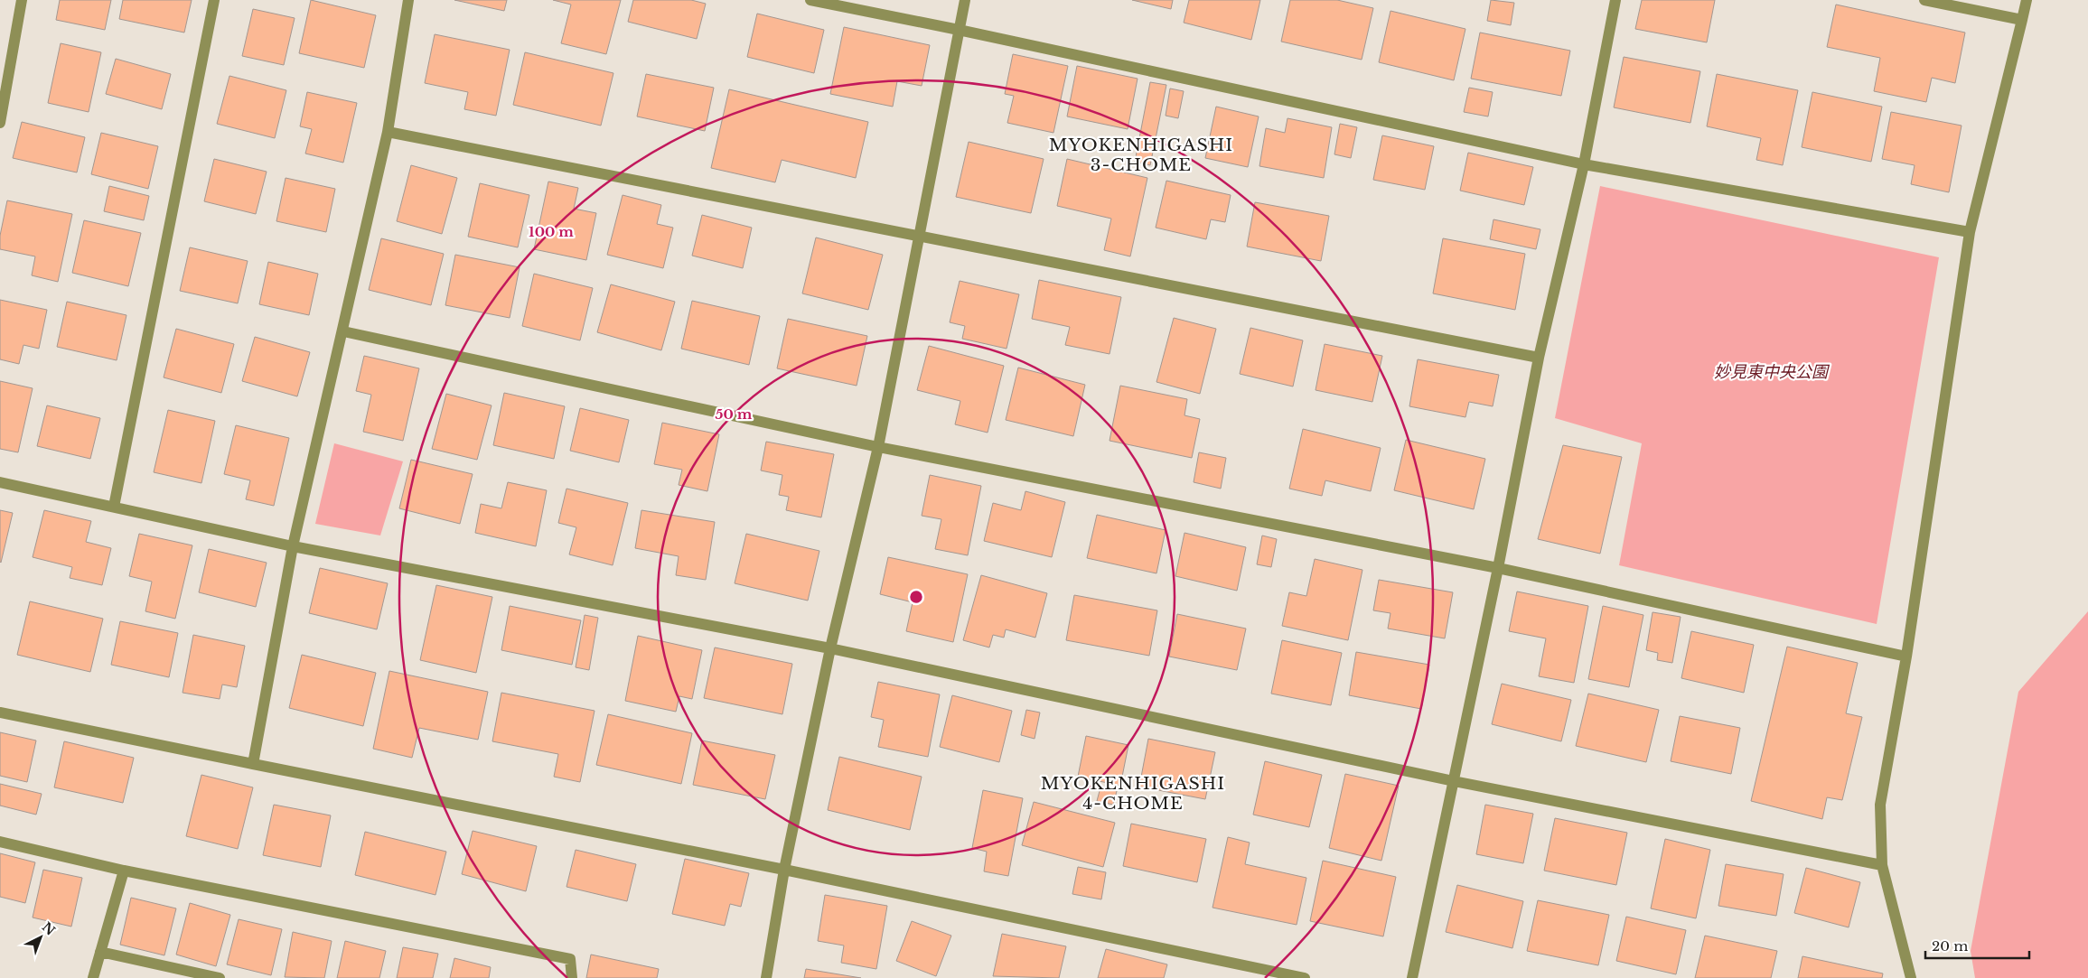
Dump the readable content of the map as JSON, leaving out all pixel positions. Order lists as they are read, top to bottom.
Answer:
{
  "districts": ["MYOKENHIGASHI 3-CHOME", "MYOKENHIGASHI 4-CHOME"],
  "parks": ["妙見東中央公園"],
  "scale_bar": "20 m",
  "north": "top right",
  "rings": ["100 m", "50 m"]
}
